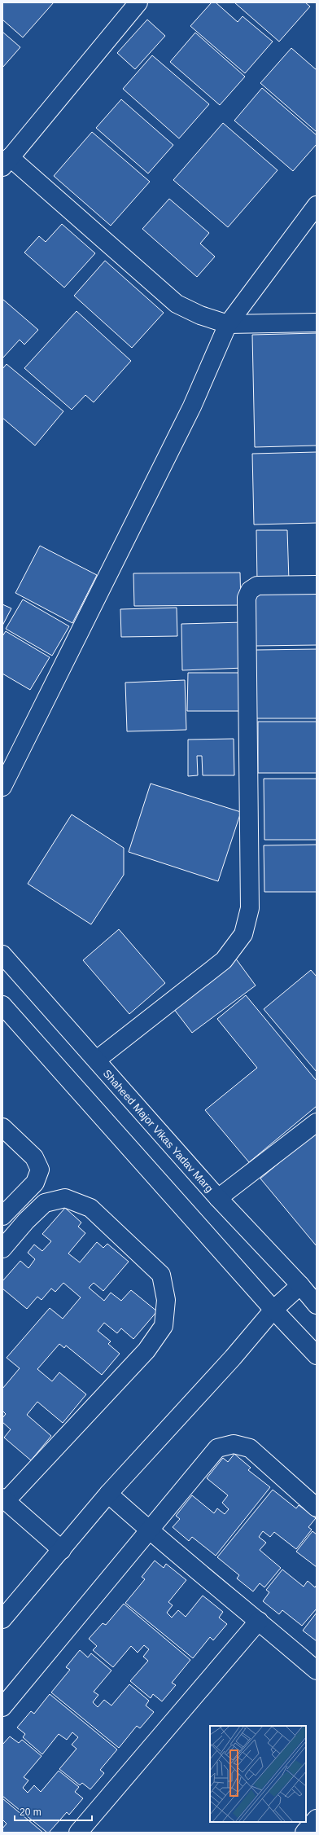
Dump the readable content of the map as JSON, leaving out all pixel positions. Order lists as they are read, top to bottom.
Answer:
{
  "streets": {
    "street": ["Shaheed Major Vikas Yadav Marg"]
  },
  "scale_bar": "20 m"
}
